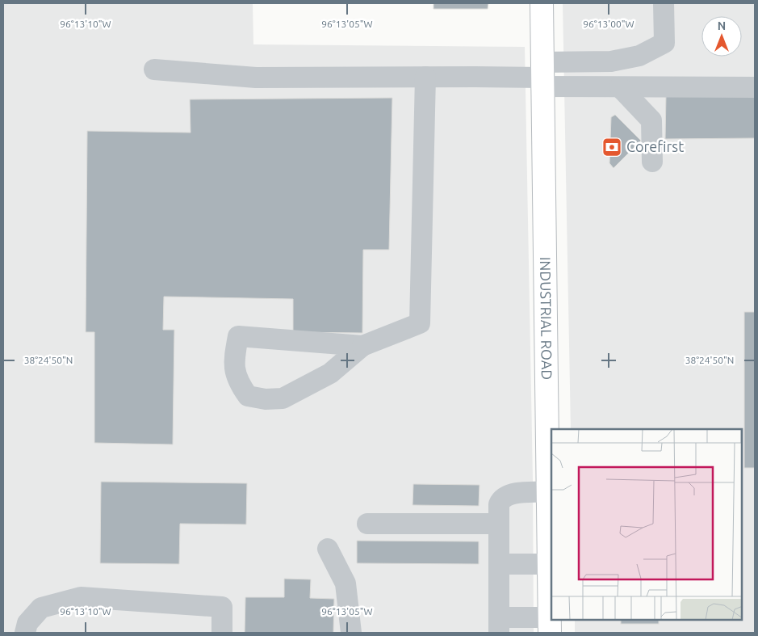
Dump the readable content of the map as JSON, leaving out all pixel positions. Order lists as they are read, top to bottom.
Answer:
{
  "streets": {
    "main road": ["INDUSTRIAL ROAD"]
  },
  "places": {
    "bank": ["Corefirst"]
  },
  "north": "top",
  "coordinates": [
    "96°13'10\"W",
    "96°13'05\"W",
    "96°13'00\"W",
    "38°24'50\"N"
  ]
}
